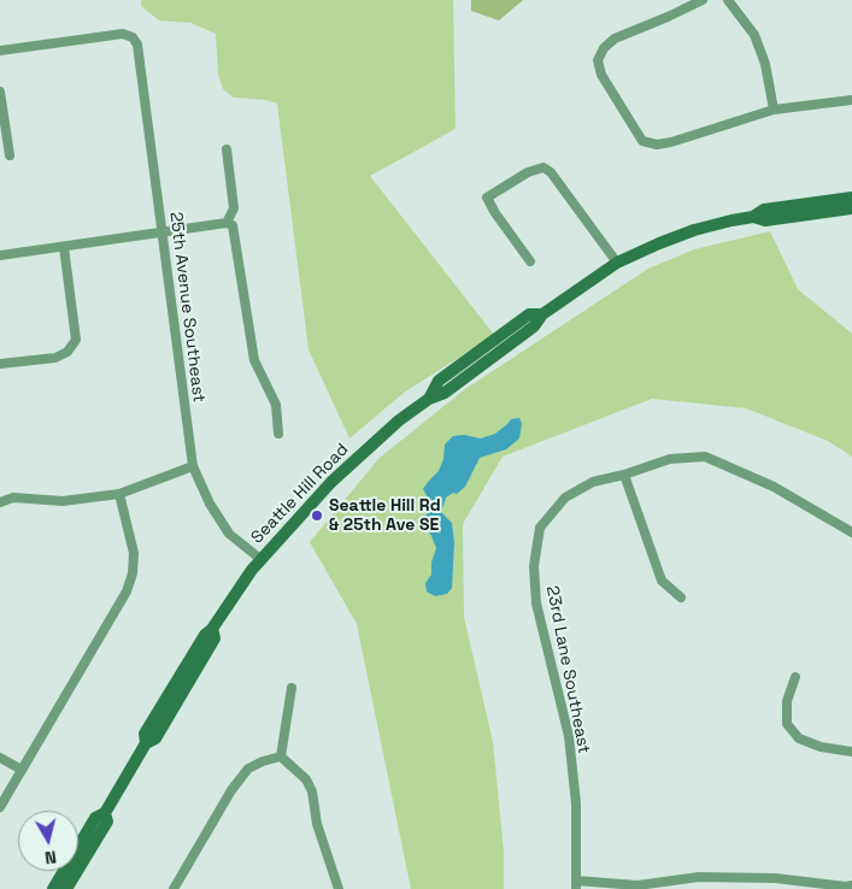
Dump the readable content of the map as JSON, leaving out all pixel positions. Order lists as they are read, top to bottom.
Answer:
{
  "streets": {
    "main road": ["Seattle Hill Road"],
    "street": ["25th Avenue Southeast", "23rd Lane Southeast"]
  },
  "crossings": [
    ["25th Avenue Southeast", "Seattle Hill Road"]
  ],
  "places": ["Seattle Hill Rd & 25th Ave SE"],
  "north": "bottom"
}
